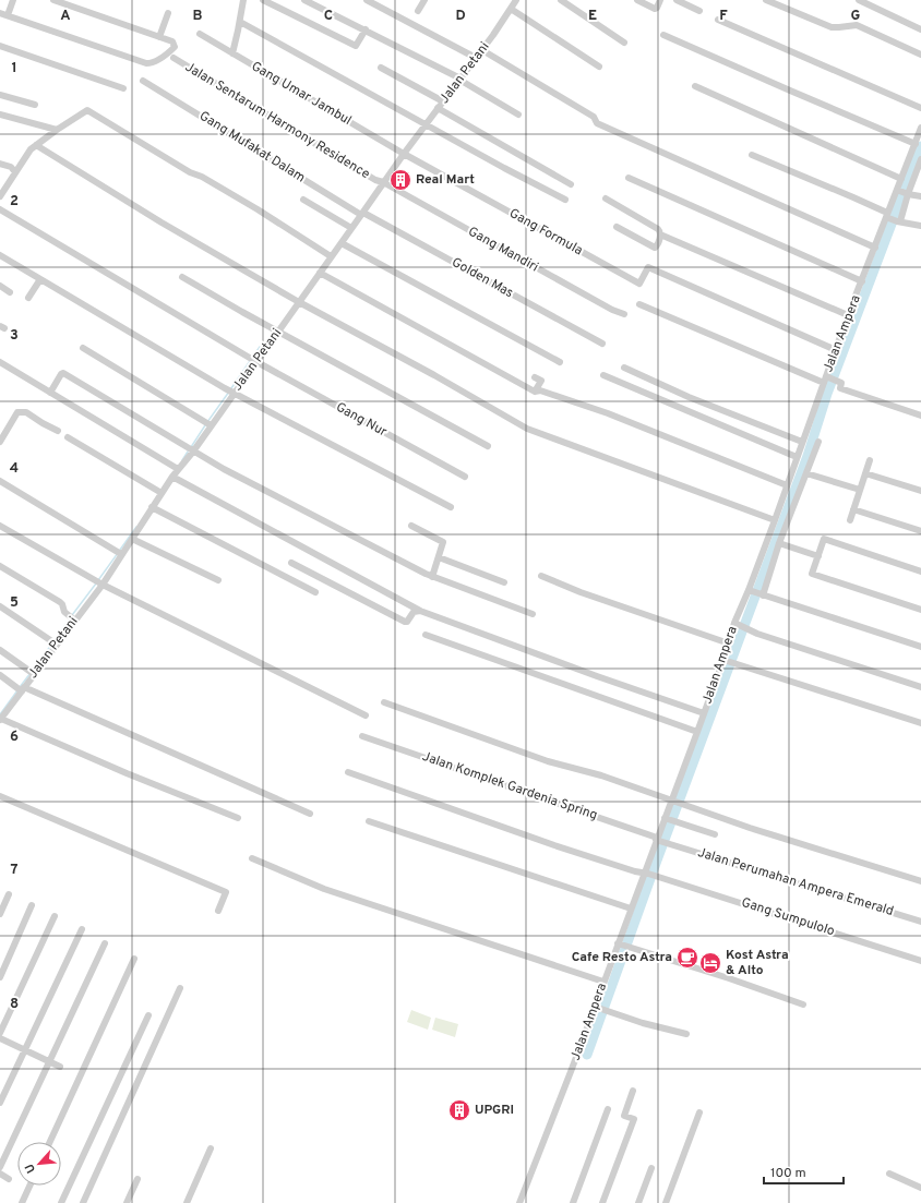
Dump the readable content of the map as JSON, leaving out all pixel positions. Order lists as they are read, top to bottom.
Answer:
{
  "streets": {
    "street": [
      "Jalan Petani",
      "Gang Umar Jambul",
      "Jalan Sentarum Harmony Residence",
      "Gang Mufakat Dalam",
      "Gang Formula",
      "Gang Mandiri",
      "Golden Mas",
      "Jalan Ampera",
      "Gang Nur",
      "Jalan Komplek Gardenia Spring",
      "Jalan Perumahan Ampera Emerald",
      "Gang Sumpulolo"
    ]
  },
  "crossings": [
    ["Jalan Petani", "Gang Umar Jambul"],
    ["Jalan Petani", "Jalan Sentarum Harmony Residence"],
    ["Jalan Petani", "Gang Mufakat Dalam"],
    ["Jalan Petani", "Gang Mandiri"],
    ["Jalan Petani", "Golden Mas"],
    ["Jalan Petani", "Gang Nur"],
    ["Gang Umar Jambul", "Gang Formula"],
    ["Jalan Sentarum Harmony Residence", "Gang Mandiri"],
    ["Gang Mufakat Dalam", "Golden Mas"],
    ["Gang Formula", "Jalan Ampera"],
    ["Jalan Ampera", "Jalan Komplek Gardenia Spring"],
    ["Jalan Ampera", "Gang Sumpulolo"],
    ["Jalan Komplek Gardenia Spring", "Jalan Perumahan Ampera Emerald"]
  ],
  "places": {
    "building": ["Real Mart", "UPGRI"],
    "cafe": ["Cafe Resto Astra"],
    "hotel": ["Kost Astra & Alto"]
  },
  "scale_bar": "100 m",
  "north": "bottom left",
  "grid": {
    "columns": [
      "A",
      "B",
      "C",
      "D",
      "E",
      "F",
      "G"
    ],
    "rows": [
      "1",
      "2",
      "3",
      "4",
      "5",
      "6",
      "7",
      "8"
    ]
  }
}
